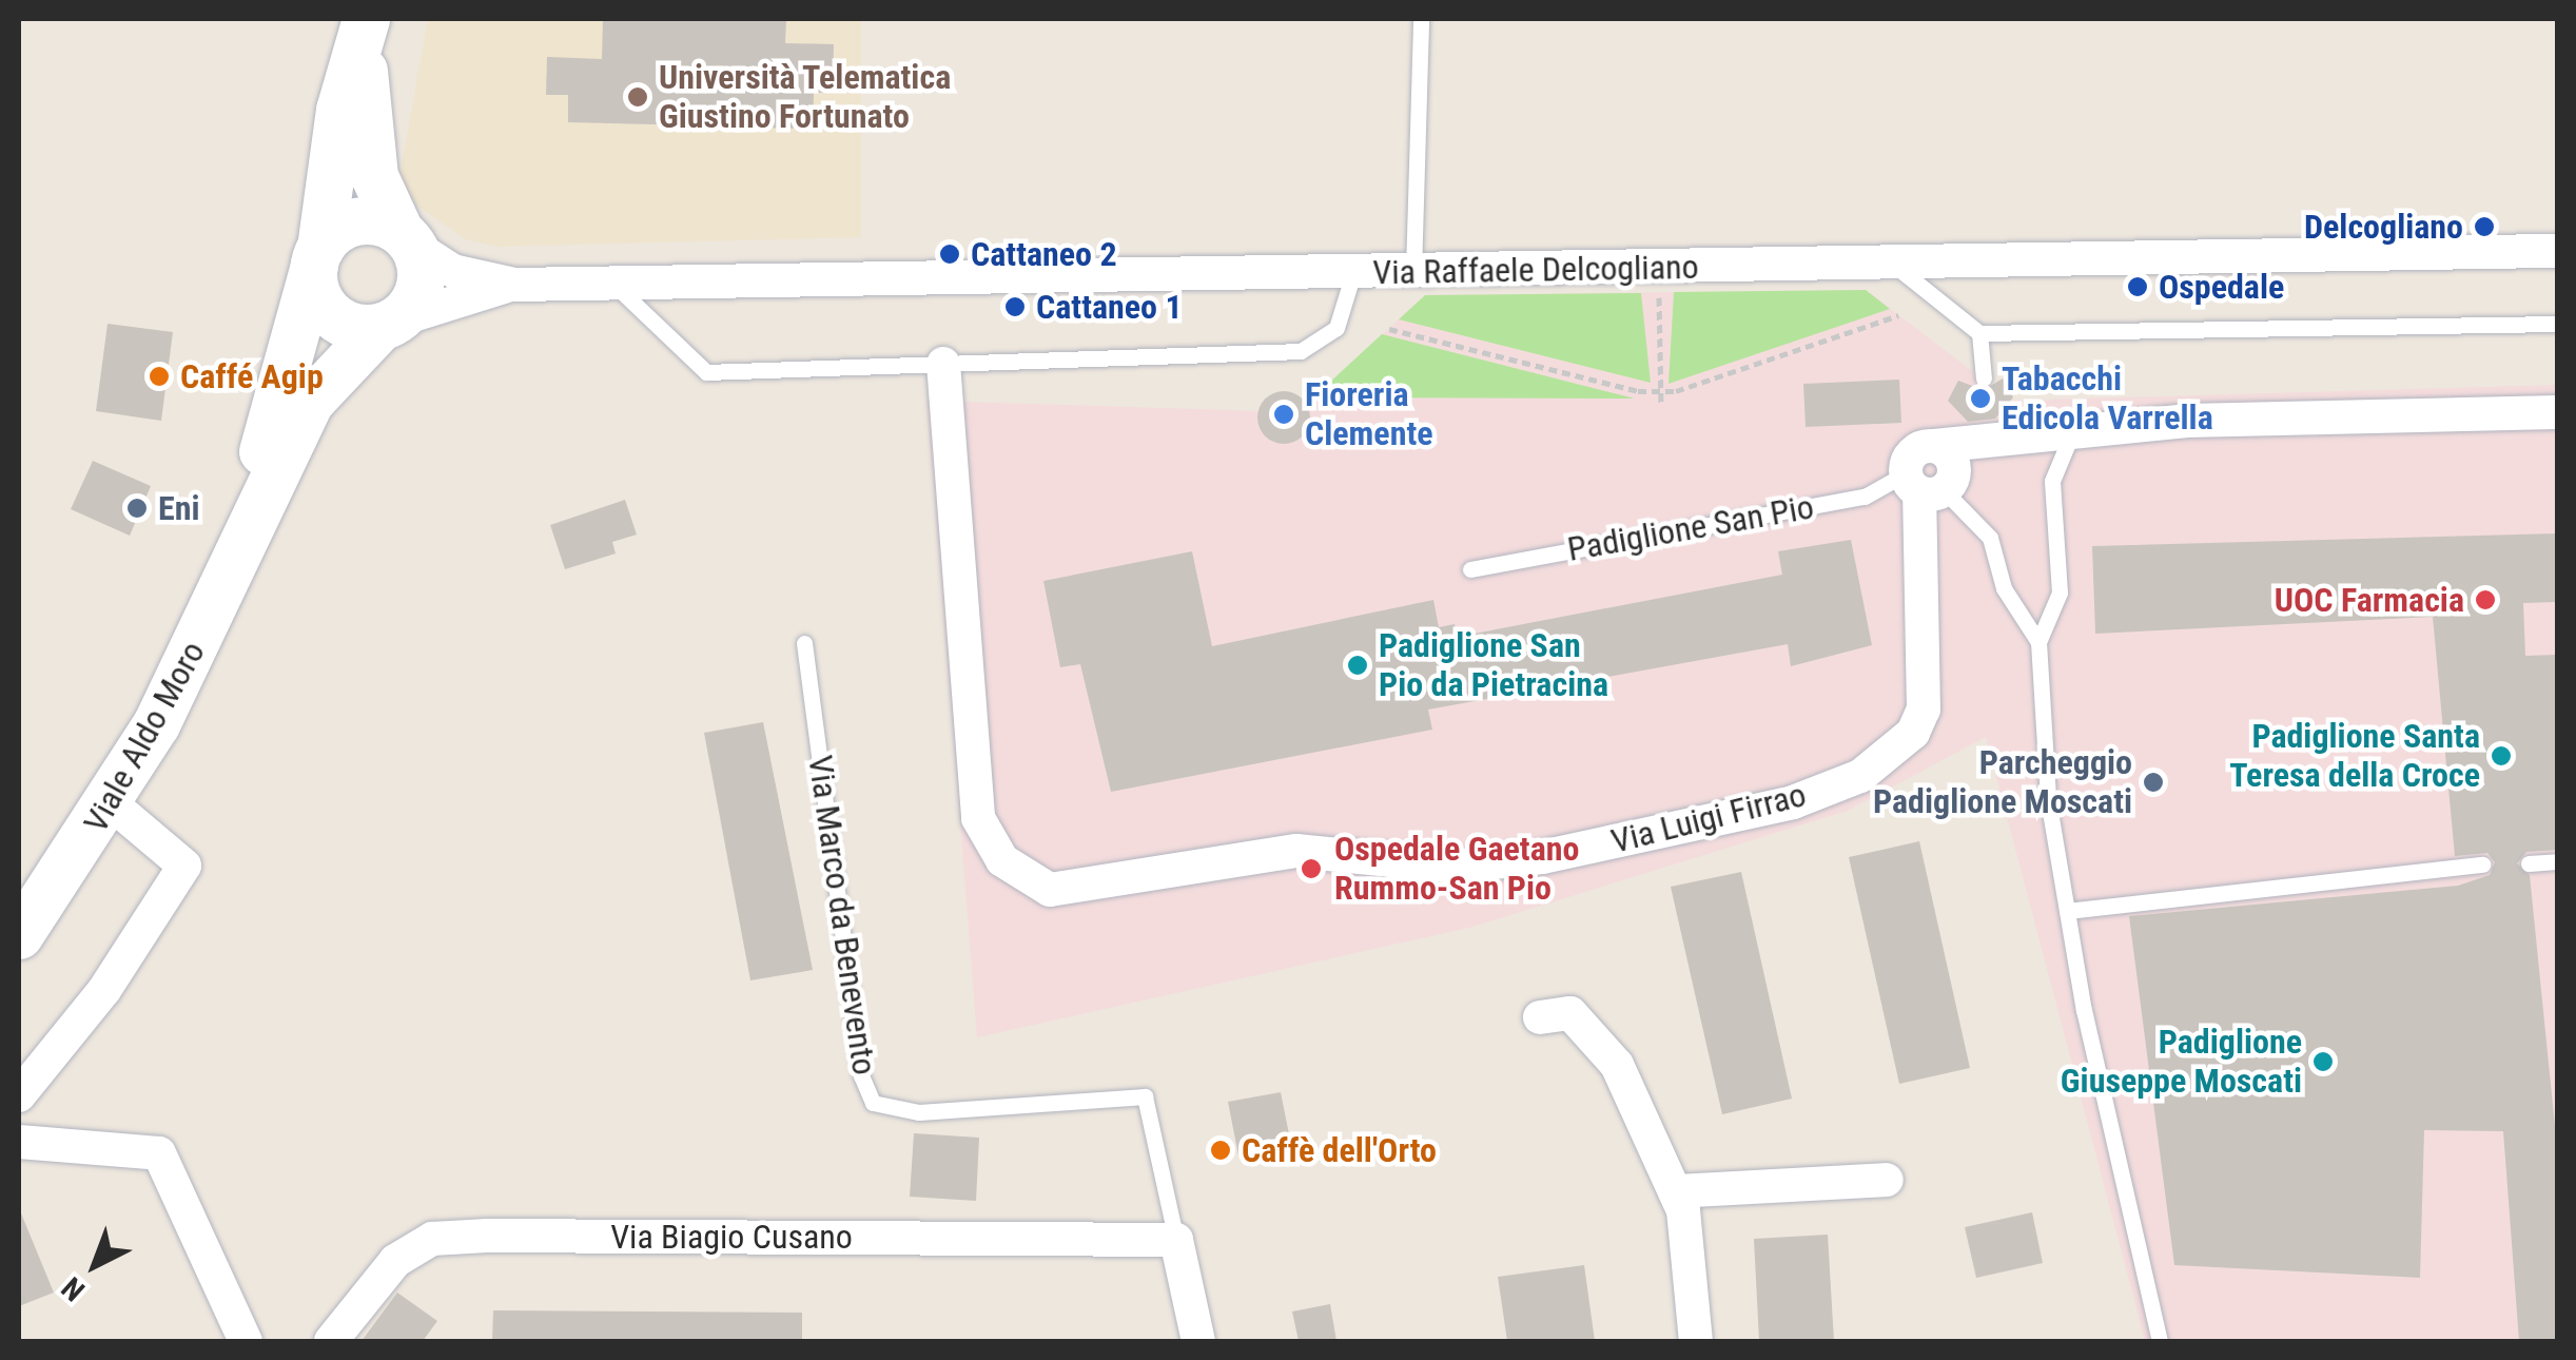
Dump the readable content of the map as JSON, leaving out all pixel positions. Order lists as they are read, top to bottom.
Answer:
{
  "streets": {
    "street": [
      "Via Raffaele Delcogliano",
      "Viale Aldo Moro",
      "Via Luigi Firrao",
      "Via Marco da Benevento",
      "Via Biagio Cusano"
    ],
    "lane": ["Padiglione San Pio"]
  },
  "crossings": [
    ["Via Raffaele Delcogliano", "Viale Aldo Moro"],
    ["Padiglione San Pio", "Via Luigi Firrao"],
    ["Via Marco da Benevento", "Via Biagio Cusano"]
  ],
  "places": [
    "Università Telematica Giustino Fortunato",
    "Delcogliano",
    "Cattaneo 2",
    "Ospedale",
    "Cattaneo 1",
    "Caffé Agip",
    "Tabacchi Edicola Varrella",
    "Fioreria Clemente",
    "Eni",
    "UOC Farmacia",
    "Padiglione San Pio da Pietracina",
    "Padiglione Santa Teresa della Croce",
    "Parcheggio Padiglione Moscati",
    "Ospedale Gaetano Rummo-San Pio",
    "Padiglione Giuseppe Moscati",
    "Caffè dell'Orto"
  ],
  "north": "bottom left"
}
